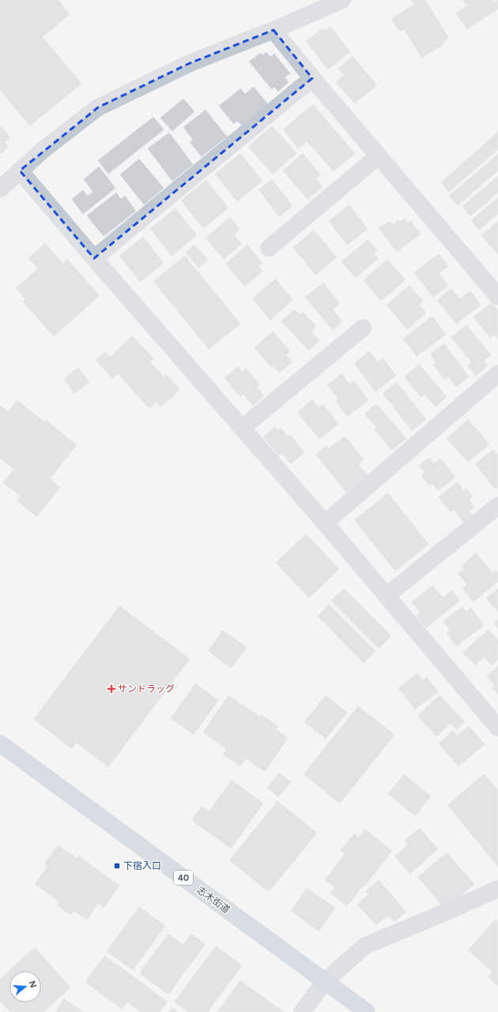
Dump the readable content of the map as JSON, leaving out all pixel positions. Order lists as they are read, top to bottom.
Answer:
{
  "streets": {
    "main road": ["40", "志木街道"]
  },
  "places": {
    "health": ["サンドラッグ"],
    "transit": ["下宿入口"]
  },
  "north": "right"
}
